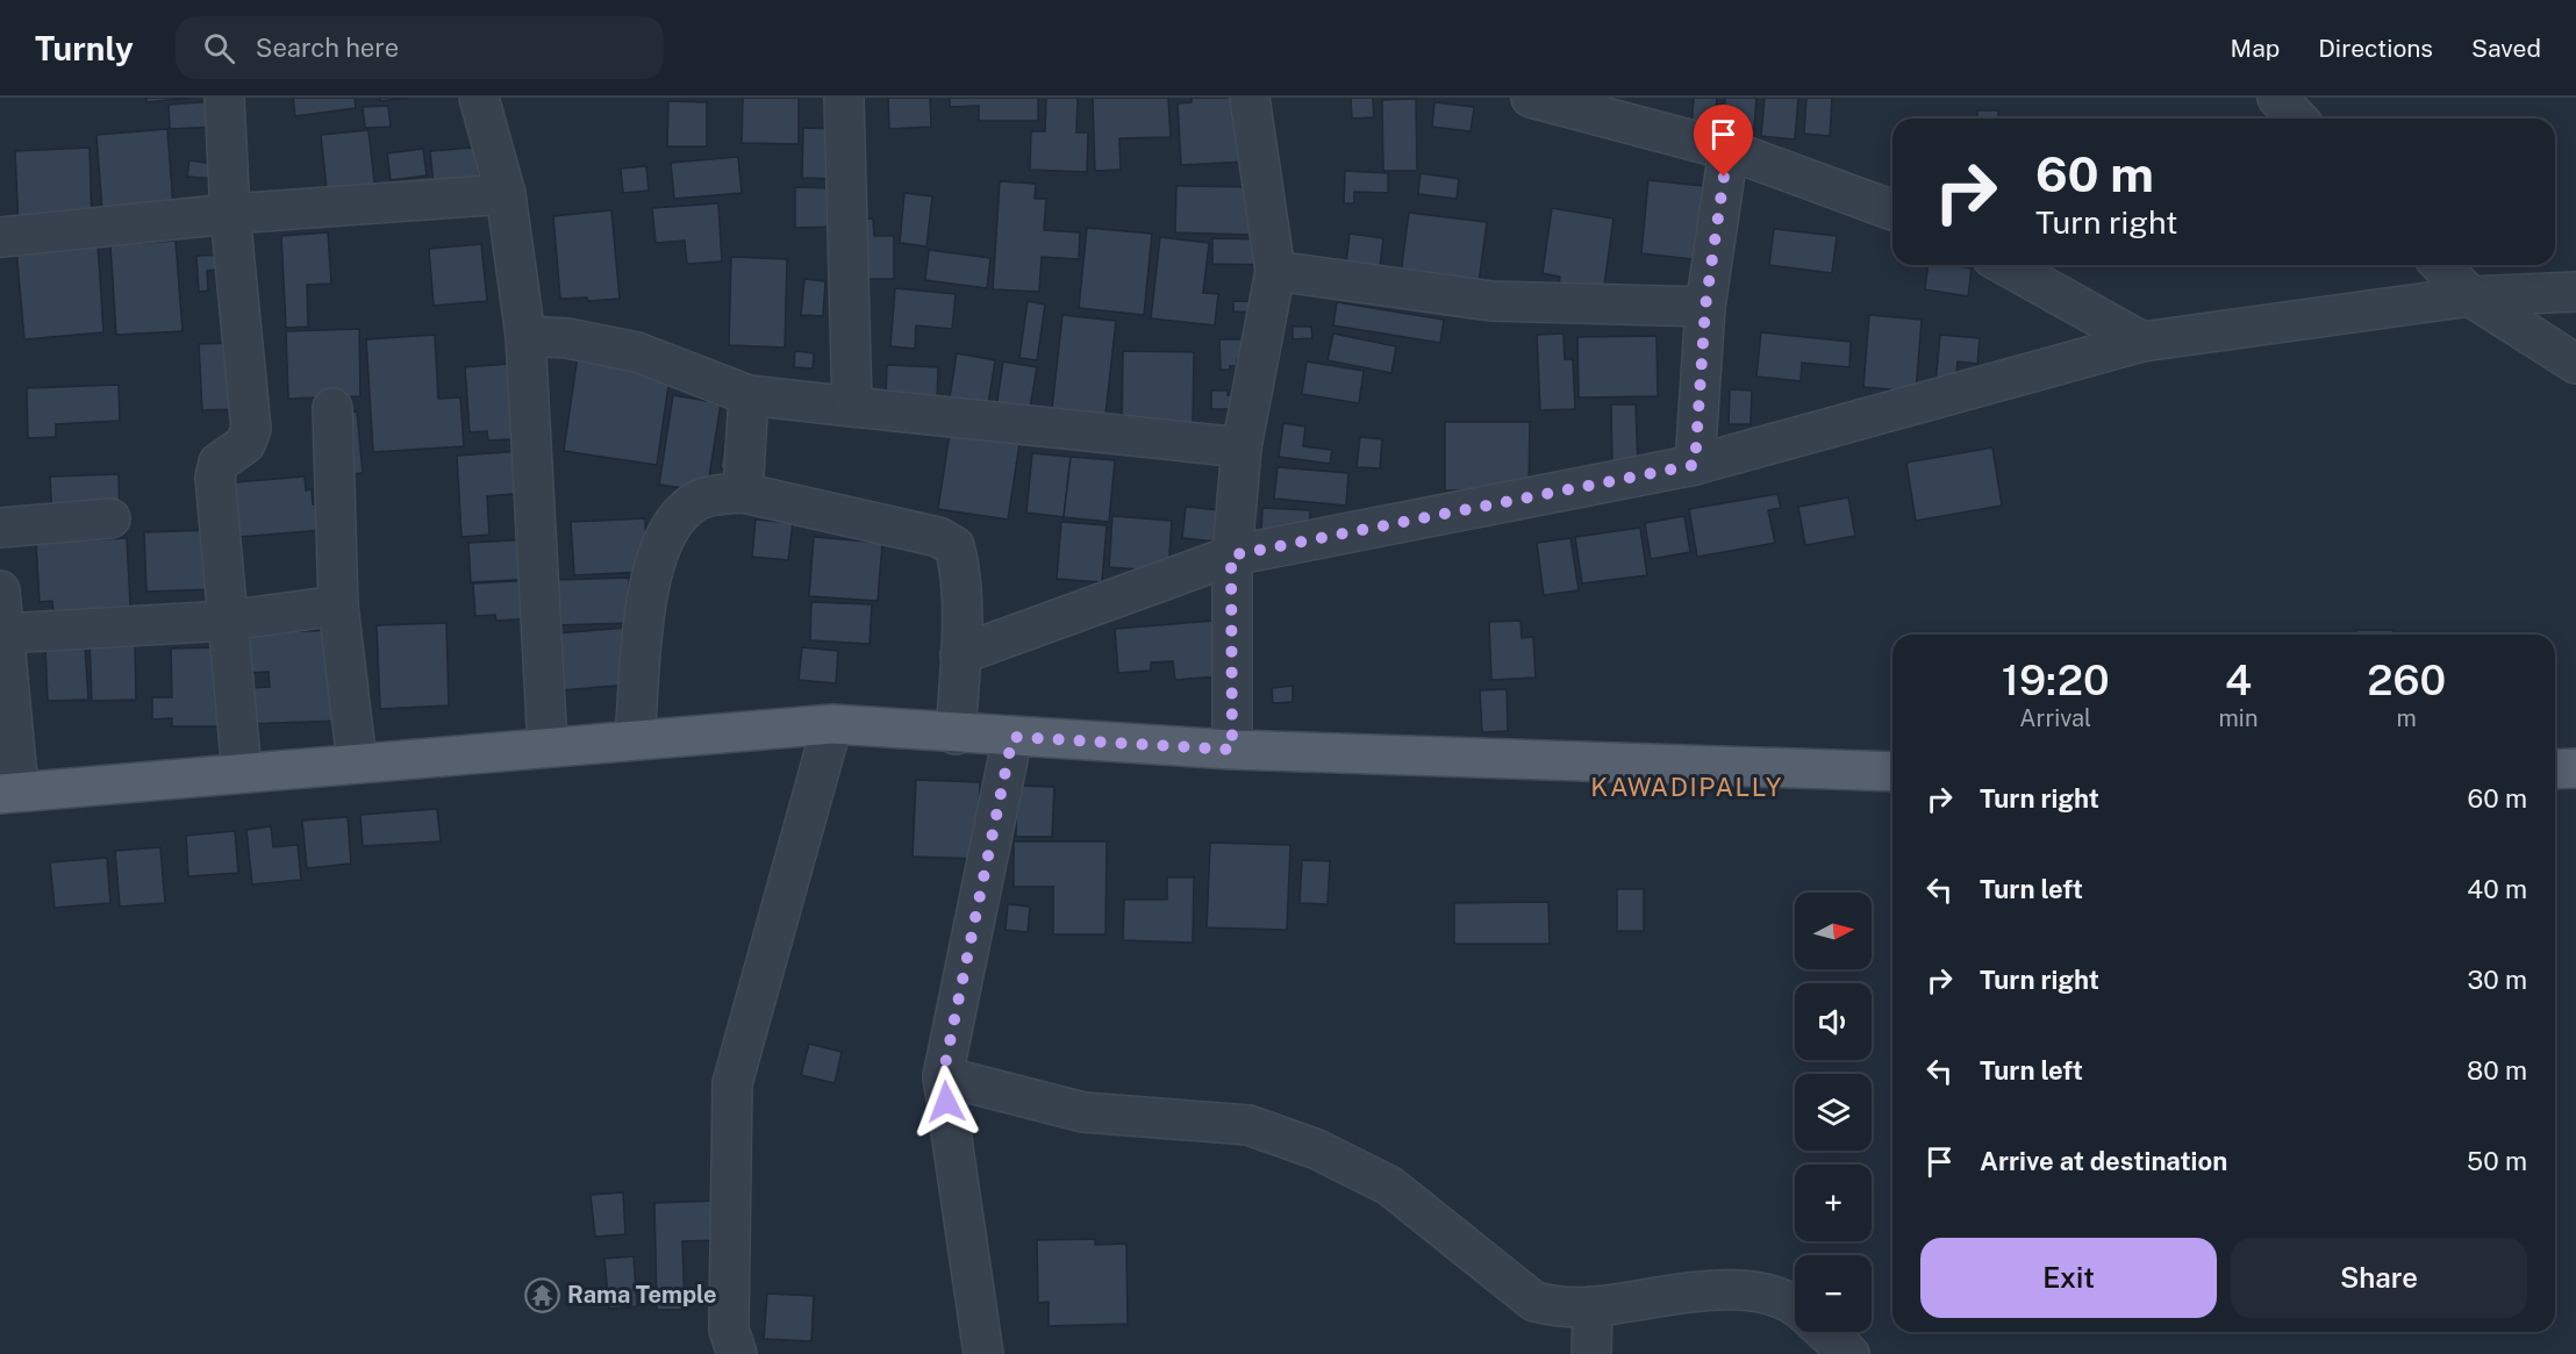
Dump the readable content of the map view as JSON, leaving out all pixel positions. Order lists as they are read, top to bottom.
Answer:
{
  "districts": ["KAWADIPALLY"],
  "places": {
    "temple": ["Rama Temple"]
  },
  "north": "right",
  "page": {
    "header": "Turnly",
    "search": "Search here",
    "nav": ["Map", "Directions", "Saved"],
    "turn": ["60 m", "Turn right"],
    "eta": [
      "19:20",
      "Arrival",
      "4",
      "min",
      "260",
      "m"
    ],
    "list": [
      {
        "name": "Turn right",
        "value": "60 m"
      },
      {
        "name": "Turn left",
        "value": "40 m"
      },
      {
        "name": "Turn right",
        "value": "30 m"
      },
      {
        "name": "Turn left",
        "value": "80 m"
      },
      {
        "name": "Arrive at destination",
        "value": "50 m"
      }
    ],
    "map_buttons": ["+", "−"],
    "buttons": ["Exit", "Share"]
  }
}
